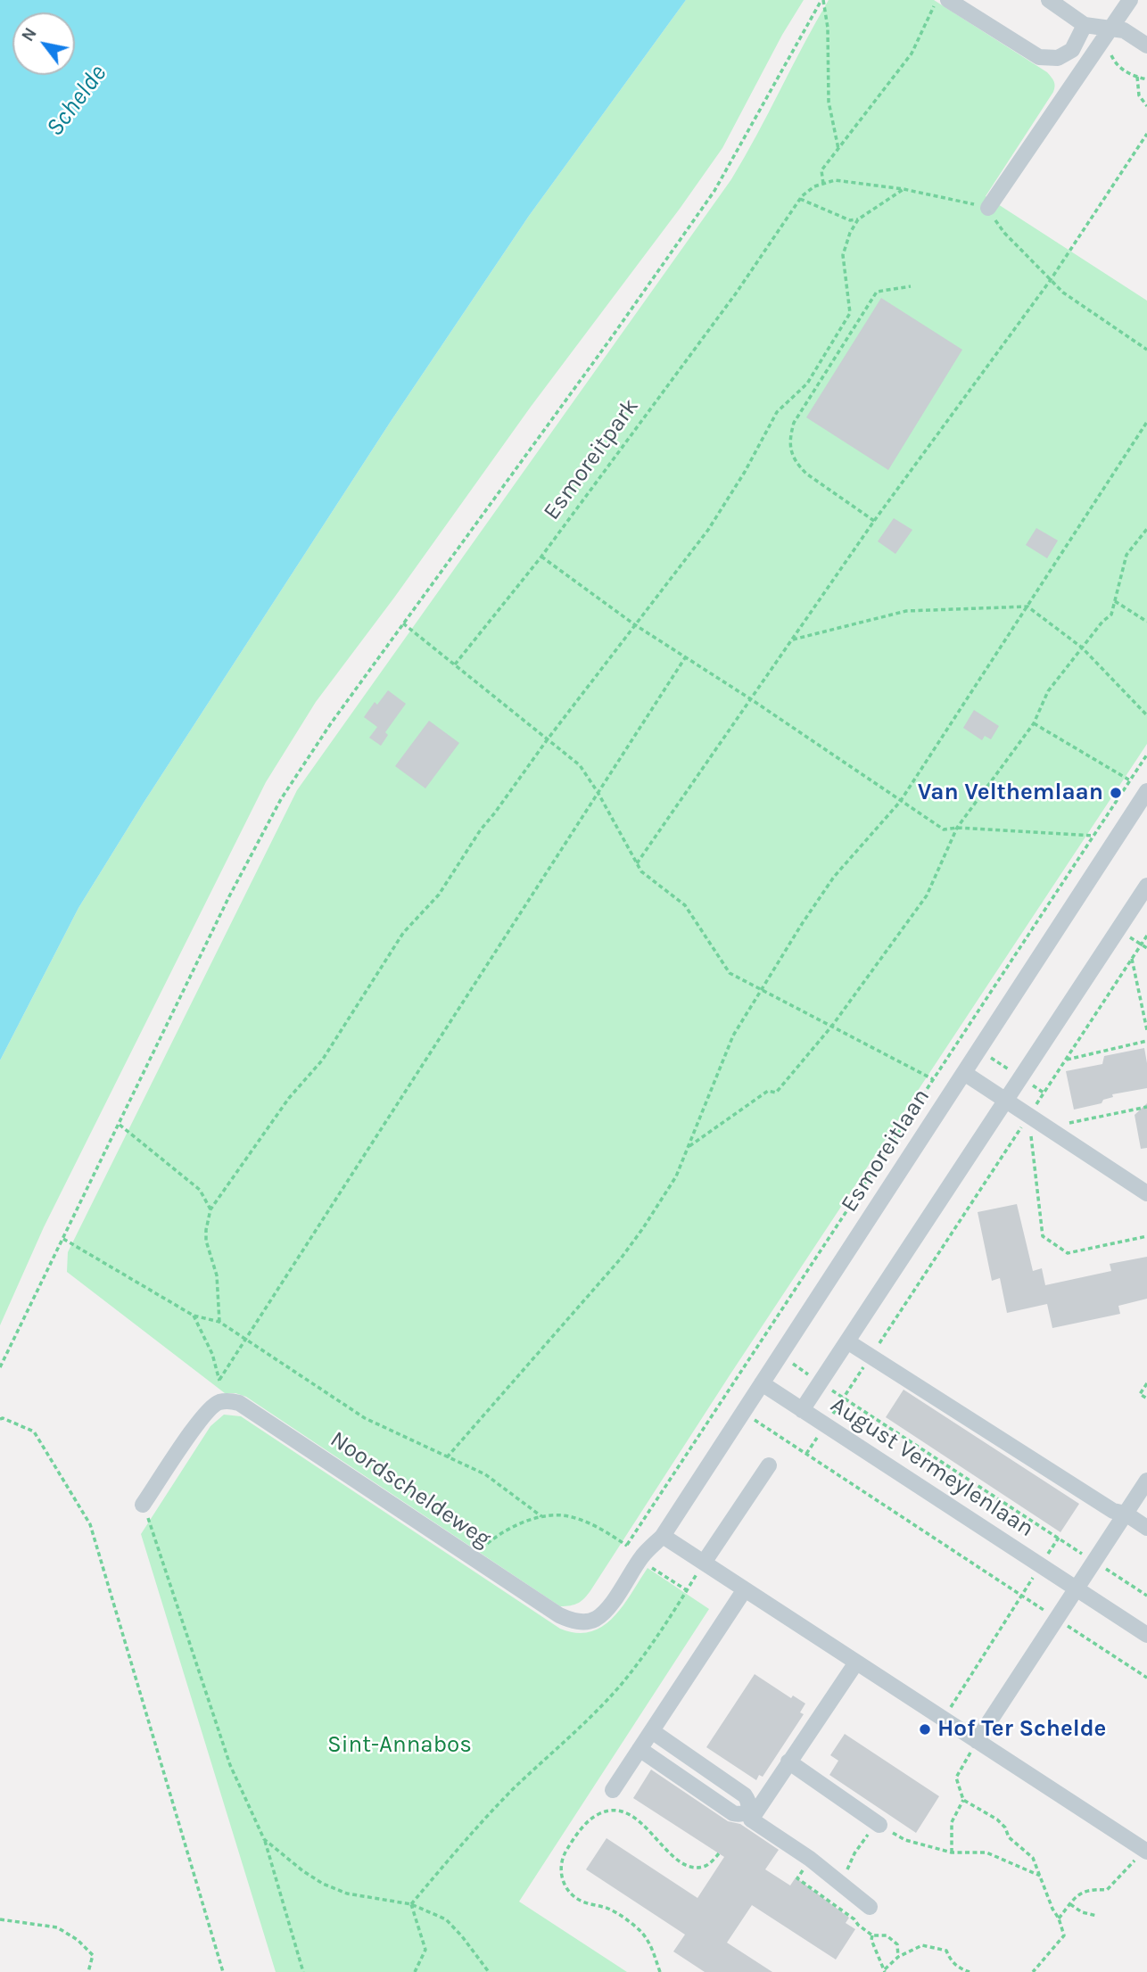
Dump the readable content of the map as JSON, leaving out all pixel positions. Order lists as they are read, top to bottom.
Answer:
{
  "streets": {
    "street": ["Esmoreitlaan", "August Vermeylenlaan", "Noordscheldeweg"],
    "path": ["Esmoreitpark"]
  },
  "crossings": [
    ["Esmoreitlaan", "August Vermeylenlaan"],
    ["Esmoreitlaan", "Noordscheldeweg"]
  ],
  "water": ["Schelde"],
  "parks": ["Sint-Annabos"],
  "places": ["Van Velthemlaan", "Hof Ter Schelde"],
  "north": "top left"
}
